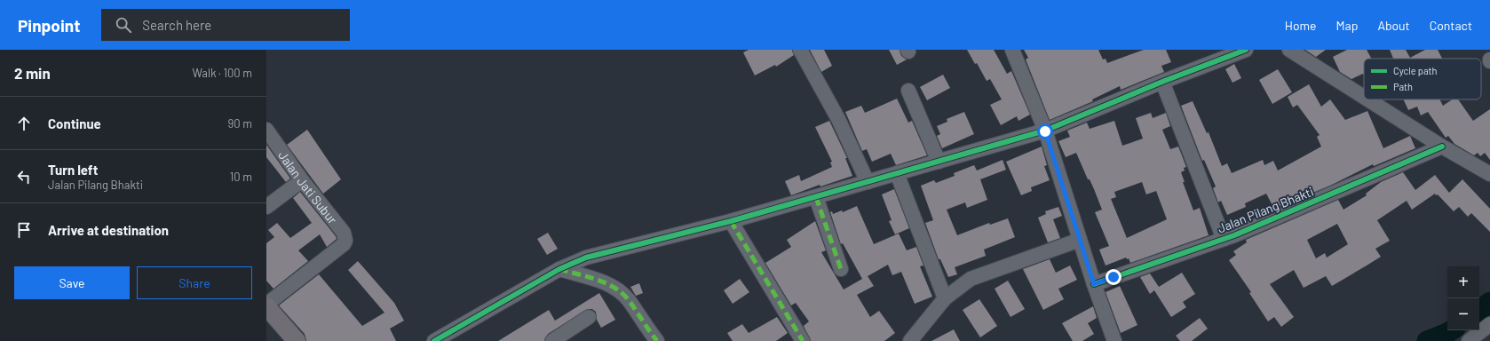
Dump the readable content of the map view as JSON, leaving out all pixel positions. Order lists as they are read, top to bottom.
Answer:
{
  "streets": {
    "street": ["Jalan Jati Subur", "Jalan Pilang Bhakti"]
  },
  "legend": ["Cycle path", "Path"],
  "page": {
    "header": "Pinpoint",
    "search": "Search here",
    "nav": [
      "Home",
      "Map",
      "About",
      "Contact"
    ],
    "heading": ["2 min", "Walk · 100 m"],
    "list": [
      ["Continue", "90 m"],
      ["Turn left", "Jalan Pilang Bhakti", "10 m"],
      "Arrive at destination"
    ],
    "buttons": ["Save", "Share"],
    "map_buttons": ["+", "−"]
  }
}
